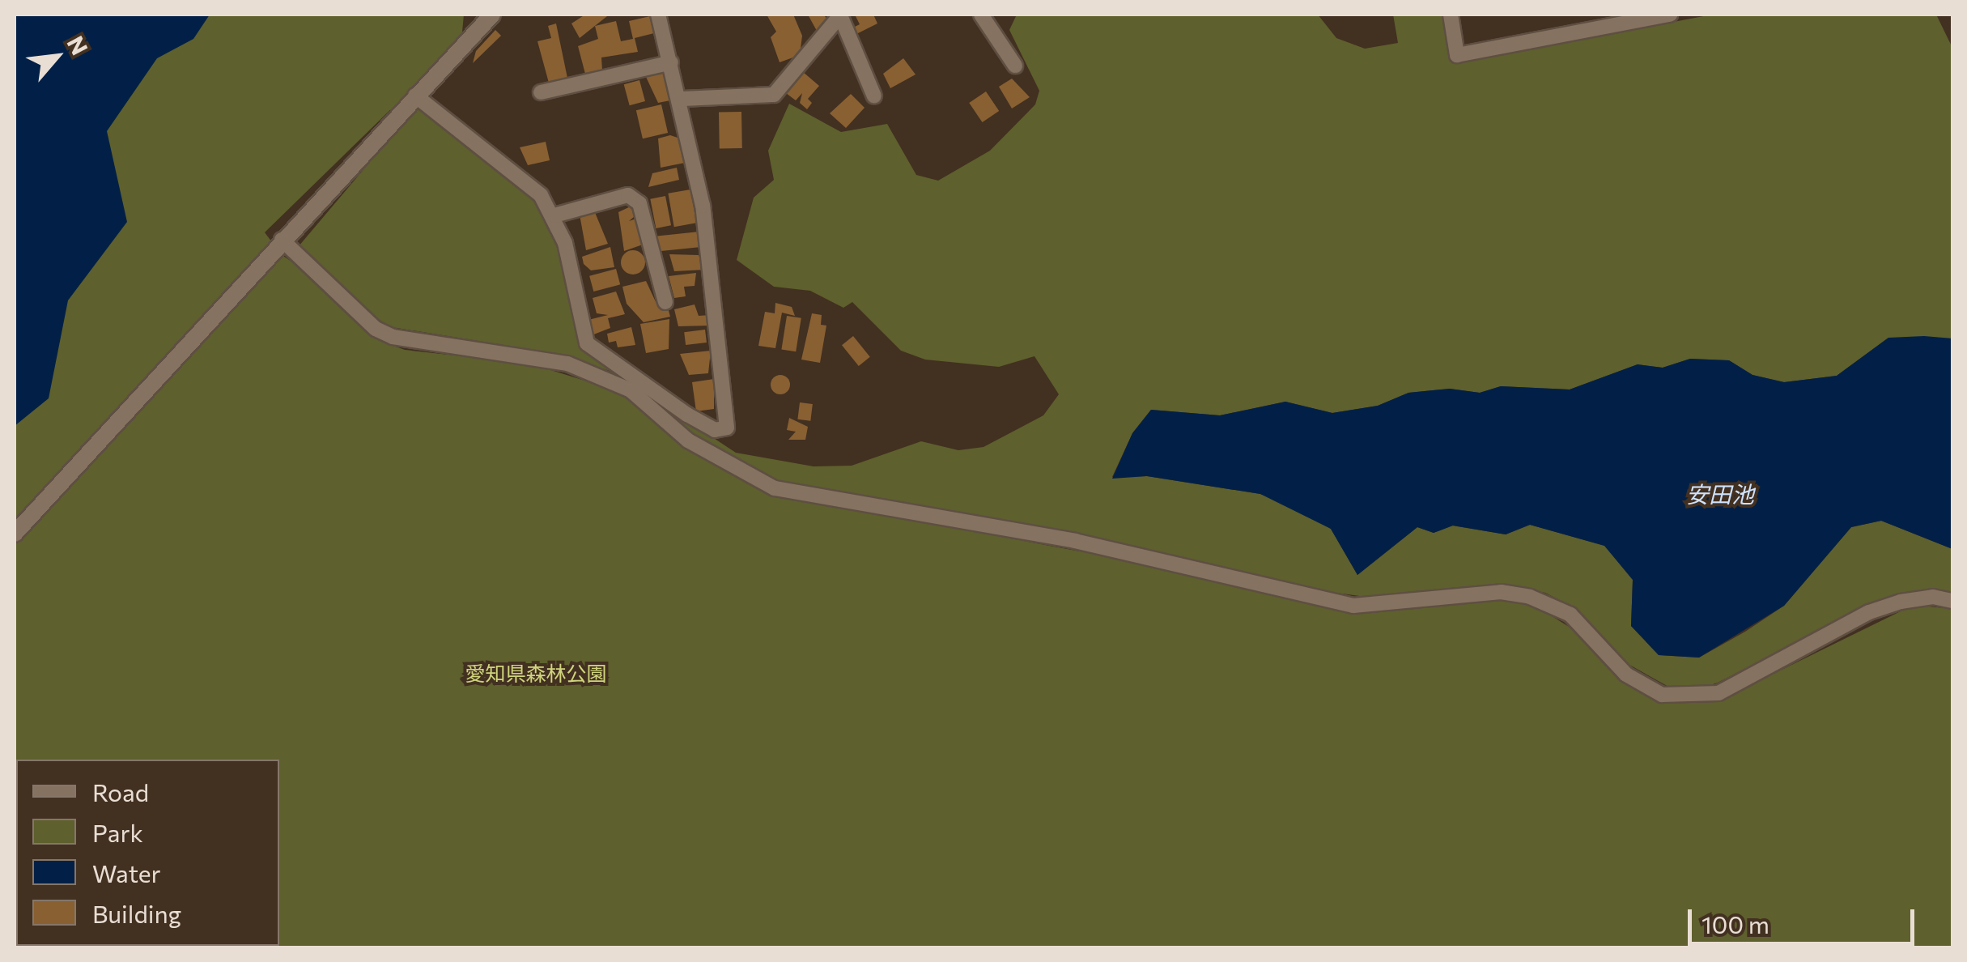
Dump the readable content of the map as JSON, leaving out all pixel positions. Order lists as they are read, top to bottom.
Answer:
{
  "water": ["安田池"],
  "parks": ["愛知県森林公園"],
  "legend": [
    "Road",
    "Park",
    "Water",
    "Building"
  ],
  "scale_bar": "100 m",
  "north": "top right"
}
